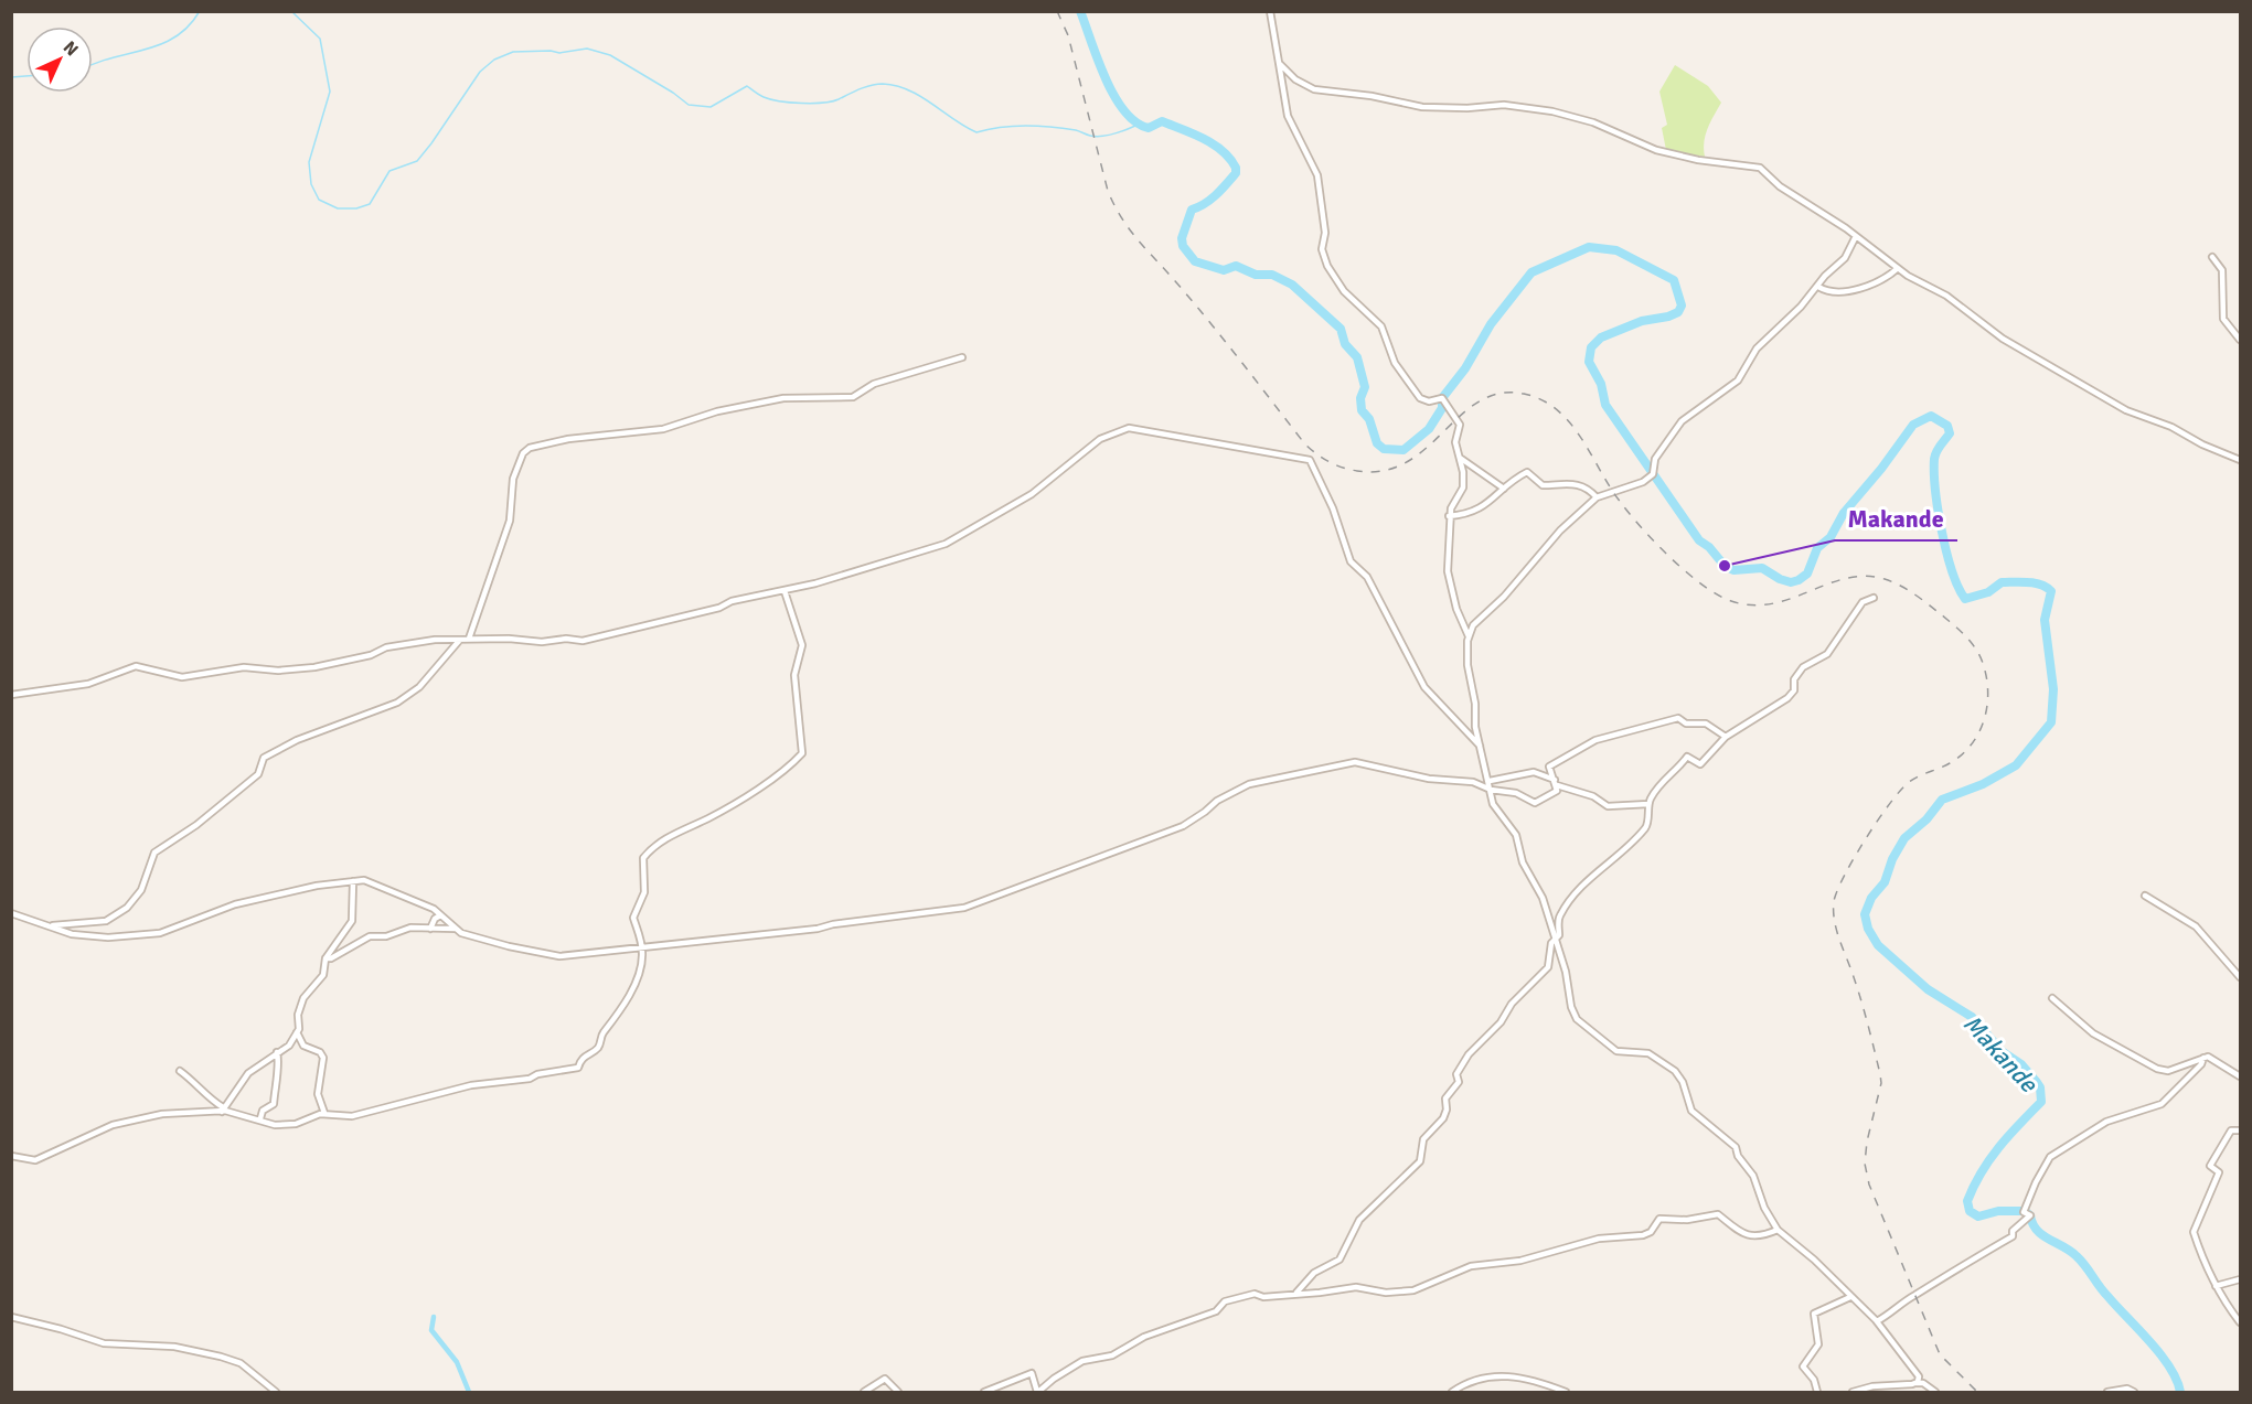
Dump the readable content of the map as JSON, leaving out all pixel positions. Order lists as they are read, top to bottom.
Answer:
{
  "water": ["Makande"],
  "places": ["Makande"],
  "north": "top right"
}
